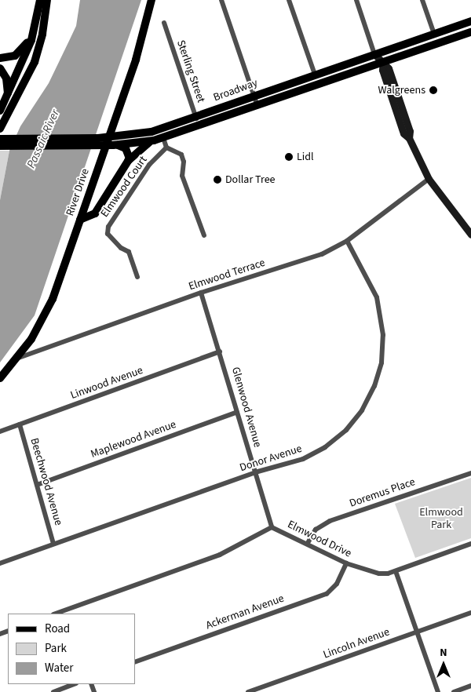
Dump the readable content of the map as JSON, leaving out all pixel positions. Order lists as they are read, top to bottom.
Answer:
{
  "streets": {
    "main road": ["Broadway", "River Drive"],
    "street": [
      "Sterling Street",
      "Elmwood Court",
      "Elmwood Terrace",
      "Linwood Avenue",
      "Glenwood Avenue",
      "Maplewood Avenue",
      "Donor Avenue",
      "Beechwood Avenue",
      "Doremus Place",
      "Elmwood Drive",
      "Ackerman Avenue",
      "Lincoln Avenue"
    ]
  },
  "crossings": [
    ["Sterling Street", "Broadway"],
    ["River Drive", "Elmwood Terrace"],
    ["Elmwood Terrace", "Glenwood Avenue"],
    ["Elmwood Terrace", "Donor Avenue"],
    ["Linwood Avenue", "Glenwood Avenue"],
    ["Linwood Avenue", "Beechwood Avenue"],
    ["Glenwood Avenue", "Maplewood Avenue"],
    ["Glenwood Avenue", "Donor Avenue"],
    ["Glenwood Avenue", "Elmwood Drive"],
    ["Maplewood Avenue", "Beechwood Avenue"],
    ["Donor Avenue", "Beechwood Avenue"],
    ["Doremus Place", "Elmwood Drive"],
    ["Elmwood Drive", "Ackerman Avenue"]
  ],
  "water": ["Passaic River"],
  "parks": ["Elmwood Park"],
  "places": ["Walgreens", "Lidl", "Dollar Tree"],
  "legend": ["Road", "Park", "Water"],
  "north": "top"
}
